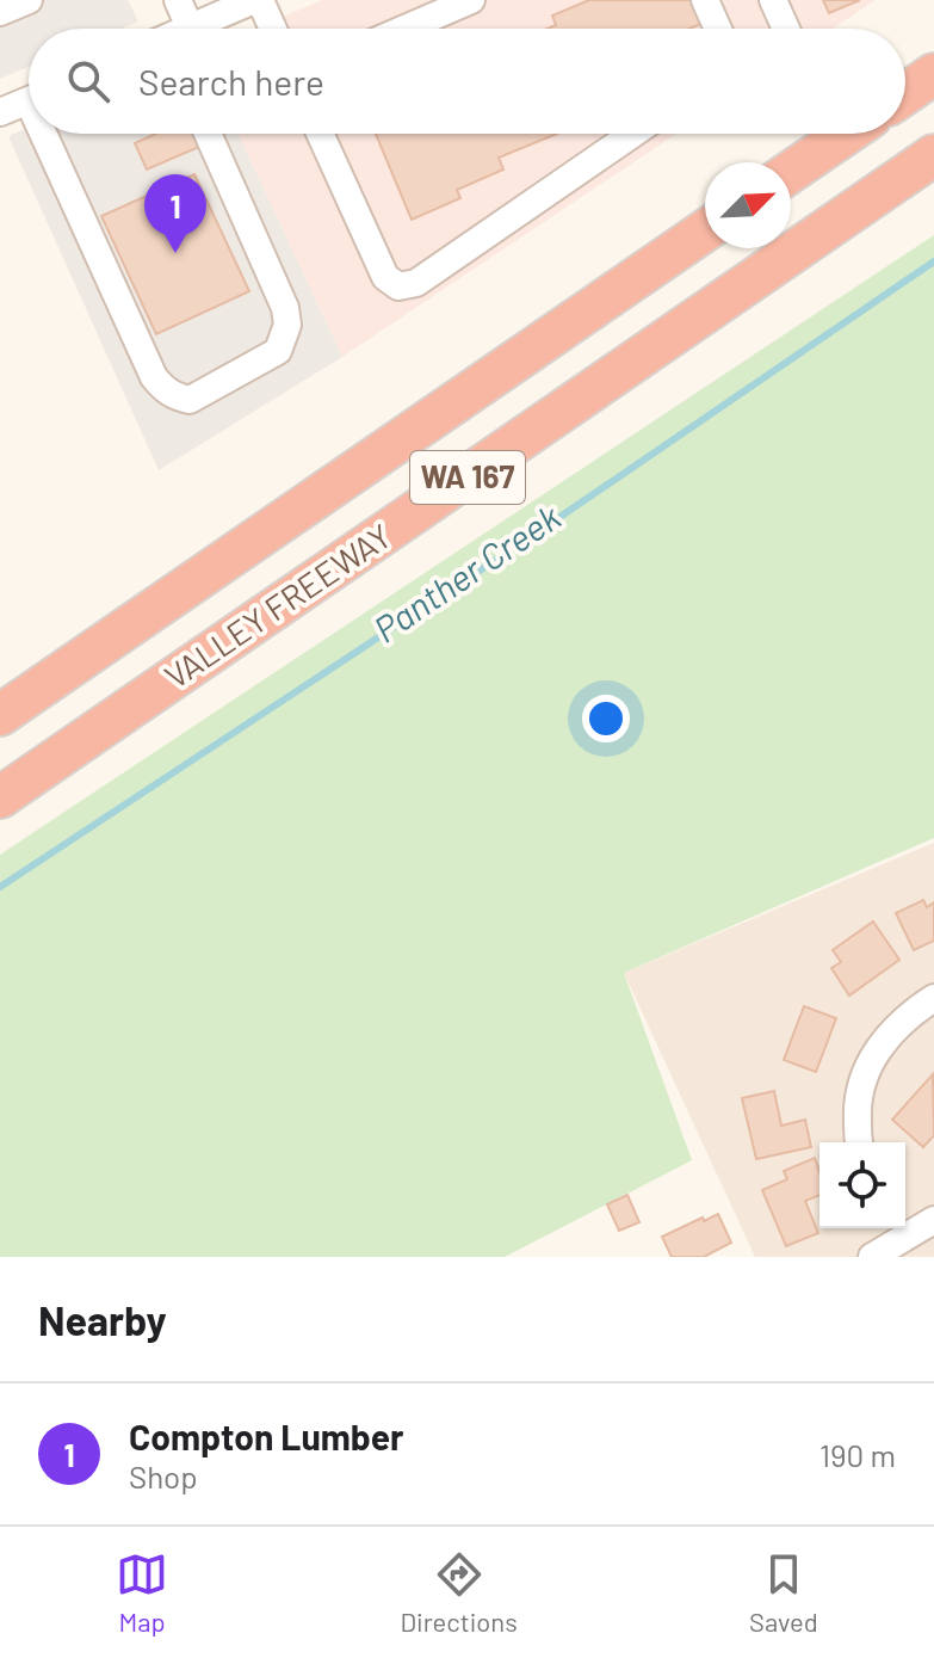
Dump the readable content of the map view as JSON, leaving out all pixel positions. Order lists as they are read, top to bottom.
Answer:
{
  "streets": {
    "highway": ["WA 167", "VALLEY FREEWAY"]
  },
  "water": ["Panther Creek"],
  "north": "top right",
  "page": {
    "search": "Search here",
    "pins": "1",
    "heading": "Nearby",
    "list": [
      {
        "mark": "1",
        "name": "Compton Lumber",
        "note": "Shop",
        "value": "190 m"
      }
    ],
    "nav": ["Map", "Directions", "Saved"]
  }
}
